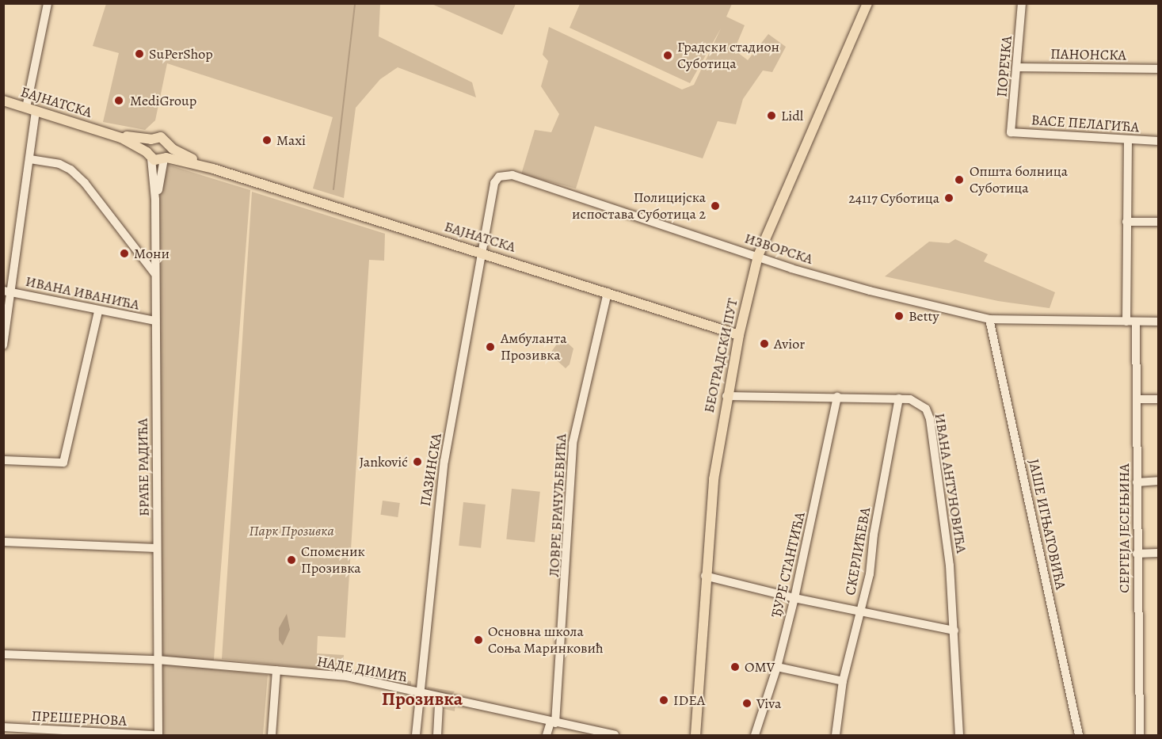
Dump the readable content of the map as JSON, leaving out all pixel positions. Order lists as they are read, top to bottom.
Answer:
{
  "streets": {
    "main road": ["БАЈНАТСКА", "БЕОГРАДСКИ ПУТ"],
    "street": [
      "ПАНОНСКА",
      "ПОРЕЧКА",
      "ВАСЕ ПЕЛАГИЋА",
      "ИЗВОРСКА",
      "ИВАНА ИВАНИЋА",
      "БРАЋЕ РАДИЋА",
      "ПАЗИНСКА",
      "ИВАНА АНТУНОВИЋА",
      "ЛОВРЕ БРАЧУЉЕВИЋА",
      "ЈАШЕ ИГЊАТОВИЋА",
      "СЕРГЕЈА ЈЕСЕЊИНА",
      "СКЕРЛИЋЕВА",
      "ЂУРЕ СТАНТИЋА",
      "НАДЕ ДИМИЋ",
      "ПРЕШЕРНОВА"
    ]
  },
  "crossings": [
    ["ПАНОНСКА", "ПОРЕЧКА"],
    ["ПОРЕЧКА", "ВАСЕ ПЕЛАГИЋА"],
    ["БАЈНАТСКА", "ИЗВОРСКА"],
    ["БАЈНАТСКА", "БЕОГРАДСКИ ПУТ"],
    ["БАЈНАТСКА", "БРАЋЕ РАДИЋА"],
    ["БАЈНАТСКА", "ПАЗИНСКА"],
    ["БАЈНАТСКА", "ЛОВРЕ БРАЧУЉЕВИЋА"],
    ["ИЗВОРСКА", "БЕОГРАДСКИ ПУТ"],
    ["ИЗВОРСКА", "ПАЗИНСКА"],
    ["ИЗВОРСКА", "ЈАШЕ ИГЊАТОВИЋА"],
    ["ИЗВОРСКА", "СЕРГЕЈА ЈЕСЕЊИНА"],
    ["ИВАНА ИВАНИЋА", "БРАЋЕ РАДИЋА"],
    ["БЕОГРАДСКИ ПУТ", "ИВАНА АНТУНОВИЋА"],
    ["БРАЋЕ РАДИЋА", "НАДЕ ДИМИЋ"],
    ["ПАЗИНСКА", "НАДЕ ДИМИЋ"],
    ["ИВАНА АНТУНОВИЋА", "СКЕРЛИЋЕВА"],
    ["ИВАНА АНТУНОВИЋА", "ЂУРЕ СТАНТИЋА"],
    ["ЛОВРЕ БРАЧУЉЕВИЋА", "НАДЕ ДИМИЋ"]
  ],
  "districts": ["Прозивка"],
  "parks": ["Парк Прозивка"],
  "places": [
    "SuPerShop",
    "Градски стадион Суботица",
    "MediGroup",
    "Lidl",
    "Maxi",
    "Општа болница Суботица",
    "24117 Суботица",
    "Полицијска испостава Суботица 2",
    "Мони",
    "Betty",
    "Avior",
    "Амбуланта Прозивка",
    "Janković",
    "Споменик Прозивка",
    "Основна школа Соња Маринковић",
    "OMV",
    "IDEA",
    "Viva"
  ]
}
